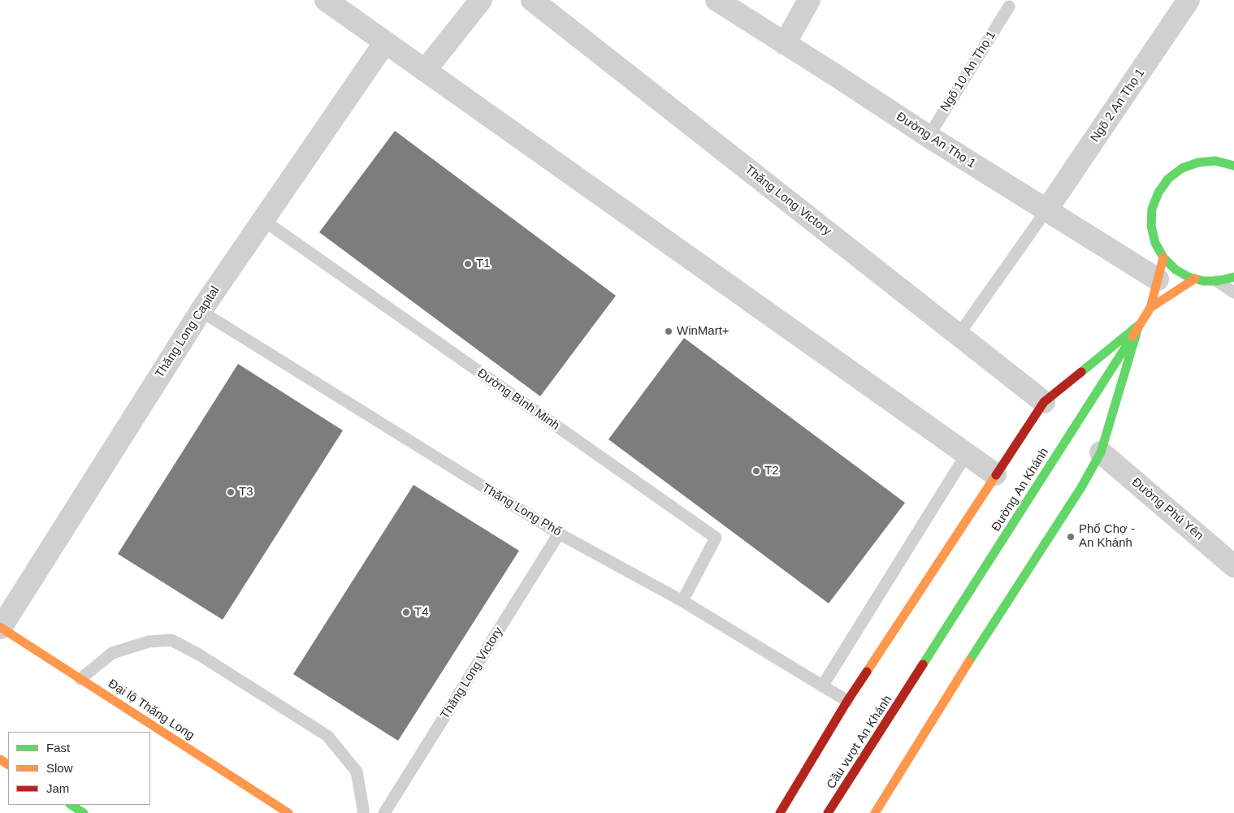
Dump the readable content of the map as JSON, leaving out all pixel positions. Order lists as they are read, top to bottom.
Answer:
{
  "streets": {
    "main road": ["Đường An Khánh", "Đại lộ Thăng Long", "Cầu vượt An Khánh"],
    "street": [
      "Ngõ 2 An Thọ 1",
      "Đường An Thọ 1",
      "Thăng Long Victory",
      "Thăng Long Capital",
      "Đường Phú Yên"
    ],
    "lane": ["Ngõ 10 An Thọ 1", "Đường Bình Minh", "Thăng Long Phố"]
  },
  "crossings": [
    ["Ngõ 10 An Thọ 1", "Đường An Thọ 1"],
    ["Ngõ 2 An Thọ 1", "Đường An Thọ 1"],
    ["Đường An Thọ 1", "Đường An Khánh"],
    ["Thăng Long Victory", "Thăng Long Phố"],
    ["Thăng Long Capital", "Đường Bình Minh"],
    ["Thăng Long Capital", "Thăng Long Phố"],
    ["Thăng Long Capital", "Đại lộ Thăng Long"],
    ["Đường Bình Minh", "Thăng Long Phố"],
    ["Đường An Khánh", "Cầu vượt An Khánh"]
  ],
  "places": [
    "T1",
    "WinMart+",
    "T2",
    "T3",
    "Phố Chợ - An Khánh",
    "T4"
  ],
  "legend": ["Fast", "Slow", "Jam"]
}
